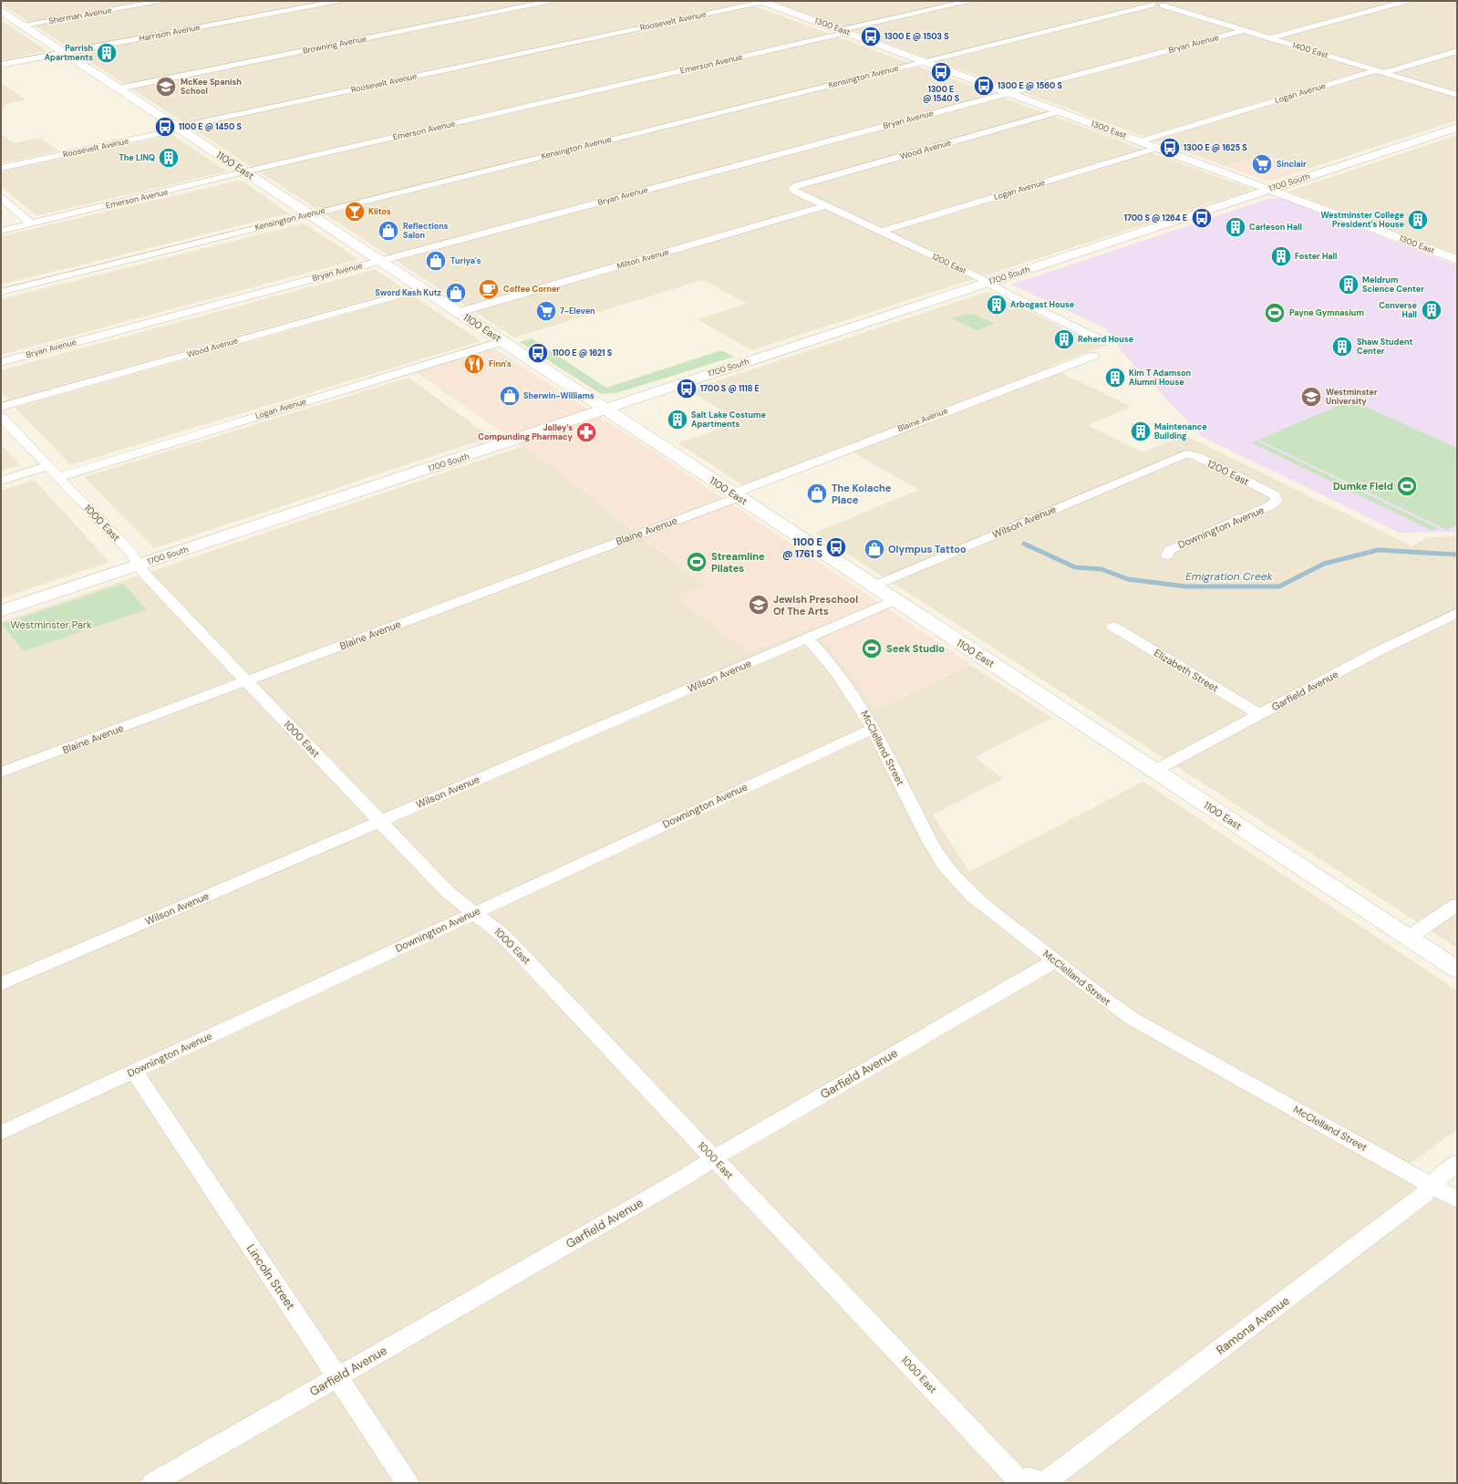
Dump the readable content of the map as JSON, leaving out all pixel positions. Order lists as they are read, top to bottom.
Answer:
{
  "streets": {
    "street": [
      "Sherman Avenue",
      "Roosevelt Avenue",
      "1300 East",
      "Harrison Avenue",
      "Bryan Avenue",
      "Browning Avenue",
      "1400 East",
      "Emerson Avenue",
      "Kensington Avenue",
      "Logan Avenue",
      "Wood Avenue",
      "1100 East",
      "1700 South",
      "Milton Avenue",
      "1200 East",
      "Blaine Avenue",
      "Wilson Avenue",
      "1000 East",
      "Downington Avenue",
      "Elizabeth Street",
      "Garfield Avenue",
      "McClelland Street",
      "Lincoln Street",
      "Ramona Avenue"
    ]
  },
  "crossings": [
    ["Sherman Avenue", "1100 East"],
    ["Roosevelt Avenue", "1300 East"],
    ["Roosevelt Avenue", "1100 East"],
    ["1300 East", "Bryan Avenue"],
    ["1300 East", "Emerson Avenue"],
    ["1300 East", "Kensington Avenue"],
    ["1300 East", "Logan Avenue"],
    ["1300 East", "Wood Avenue"],
    ["1300 East", "1700 South"],
    ["Harrison Avenue", "1100 East"],
    ["Bryan Avenue", "1400 East"],
    ["Bryan Avenue", "1100 East"],
    ["Browning Avenue", "1100 East"],
    ["1400 East", "Kensington Avenue"],
    ["1400 East", "Logan Avenue"],
    ["Emerson Avenue", "1100 East"],
    ["Kensington Avenue", "1100 East"],
    ["Logan Avenue", "1100 East"],
    ["Logan Avenue", "1200 East"],
    ["Logan Avenue", "1000 East"],
    ["Wood Avenue", "1100 East"],
    ["Wood Avenue", "1200 East"],
    ["1100 East", "1700 South"],
    ["1100 East", "Milton Avenue"],
    ["1100 East", "Blaine Avenue"],
    ["1100 East", "Wilson Avenue"],
    ["1100 East", "Garfield Avenue"],
    ["1700 South", "1200 East"],
    ["1700 South", "1000 East"],
    ["Milton Avenue", "1200 East"],
    ["1200 East", "Wilson Avenue"],
    ["1200 East", "Downington Avenue"],
    ["Blaine Avenue", "1000 East"],
    ["Wilson Avenue", "1000 East"],
    ["Wilson Avenue", "McClelland Street"],
    ["1000 East", "Downington Avenue"],
    ["1000 East", "Garfield Avenue"],
    ["Downington Avenue", "McClelland Street"],
    ["Downington Avenue", "Lincoln Street"],
    ["Elizabeth Street", "Garfield Avenue"],
    ["Garfield Avenue", "McClelland Street"],
    ["Garfield Avenue", "Lincoln Street"],
    ["McClelland Street", "Ramona Avenue"]
  ],
  "water": ["Emigration Creek"],
  "parks": ["Westminster Park"],
  "places": {
    "bus stop": [
      "1300 E @ 1503 S",
      "1300 E @ 1540 S",
      "1300 E @ 1560 S",
      "1100 E @ 1450 S",
      "1300 E @ 1625 S",
      "1700 S @ 1264 E",
      "1100 E @ 1621 S",
      "1700 S @ 1118 E",
      "1100 E @ 1761 S"
    ],
    "building": [
      "Parrish Apartments",
      "The LINQ",
      "Westminster College President's House",
      "Carleson Hall",
      "Foster Hall",
      "Meldrum Science Center",
      "Arbogast House",
      "Converse Hall",
      "Reherd House",
      "Shaw Student Center",
      "Kim T Adamson Alumni House",
      "Salt Lake Costume Apartments",
      "Maintenance Building"
    ],
    "school or university": ["McKee Spanish School", "Westminster University", "Jewish Preschool Of The Arts"],
    "supermarket": ["Sinclair", "7-Eleven"],
    "bar": ["Kiitos"],
    "shop": [
      "Reflections Salon",
      "Turiya's",
      "Sword Kash Kutz",
      "Sherwin-Williams",
      "The Kolache Place",
      "Olympus Tattoo"
    ],
    "cafe": ["Coffee Corner"],
    "sports": [
      "Payne Gymnasium",
      "Dumke Field",
      "Streamline Pilates",
      "Seek Studio"
    ],
    "restaurant": ["Finn's"],
    "pharmacy": ["Jolley's Compunding Pharmacy"]
  }
}
